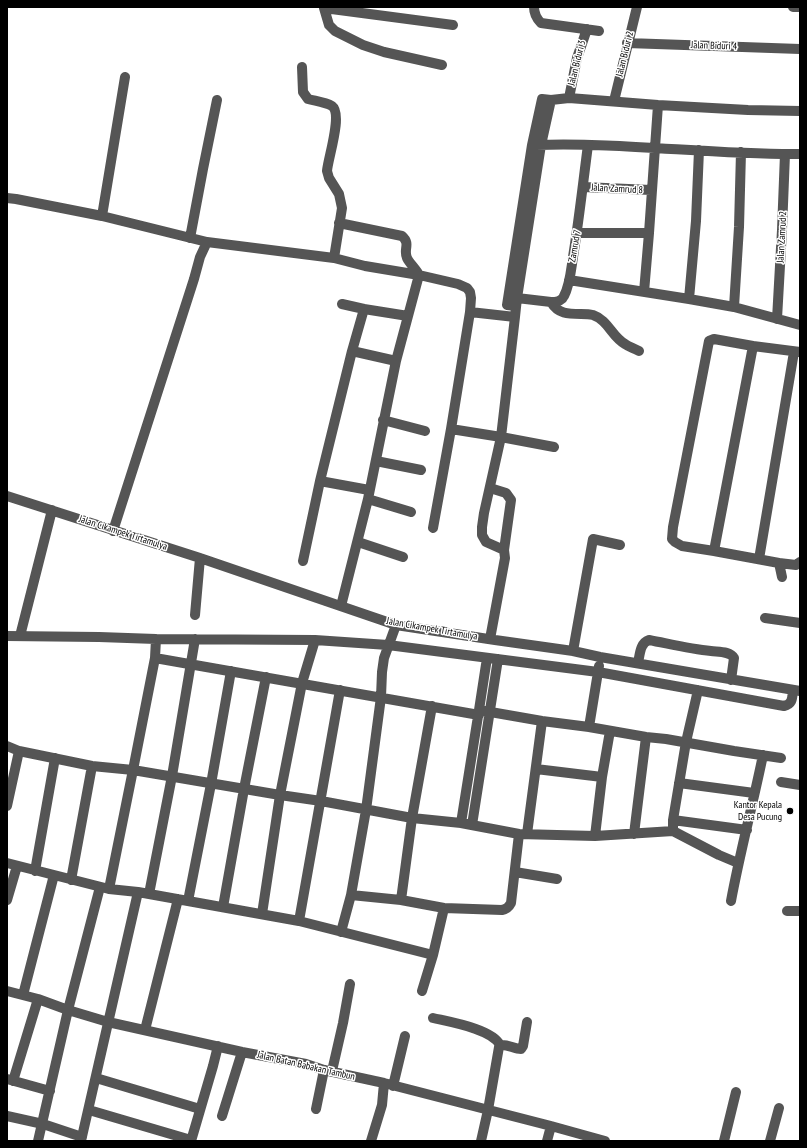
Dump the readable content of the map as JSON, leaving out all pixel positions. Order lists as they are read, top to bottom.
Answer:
{
  "streets": {
    "street": [
      "Jalan Biduri 4",
      "Jalan Biduri 2",
      "Jalan Biduri 3",
      "Jalan Zamrud 8",
      "Jalan Zamrud 2",
      "Zamrud 7",
      "Jalan Cikampek Tirtamulya",
      "Jalan Batan Babakan Tambun"
    ]
  },
  "crossings": [
    ["Jalan Biduri 4", "Jalan Biduri 2"],
    ["Jalan Zamrud 8", "Zamrud 7"]
  ],
  "places": ["Kantor Kepala Desa Pucung"]
}
